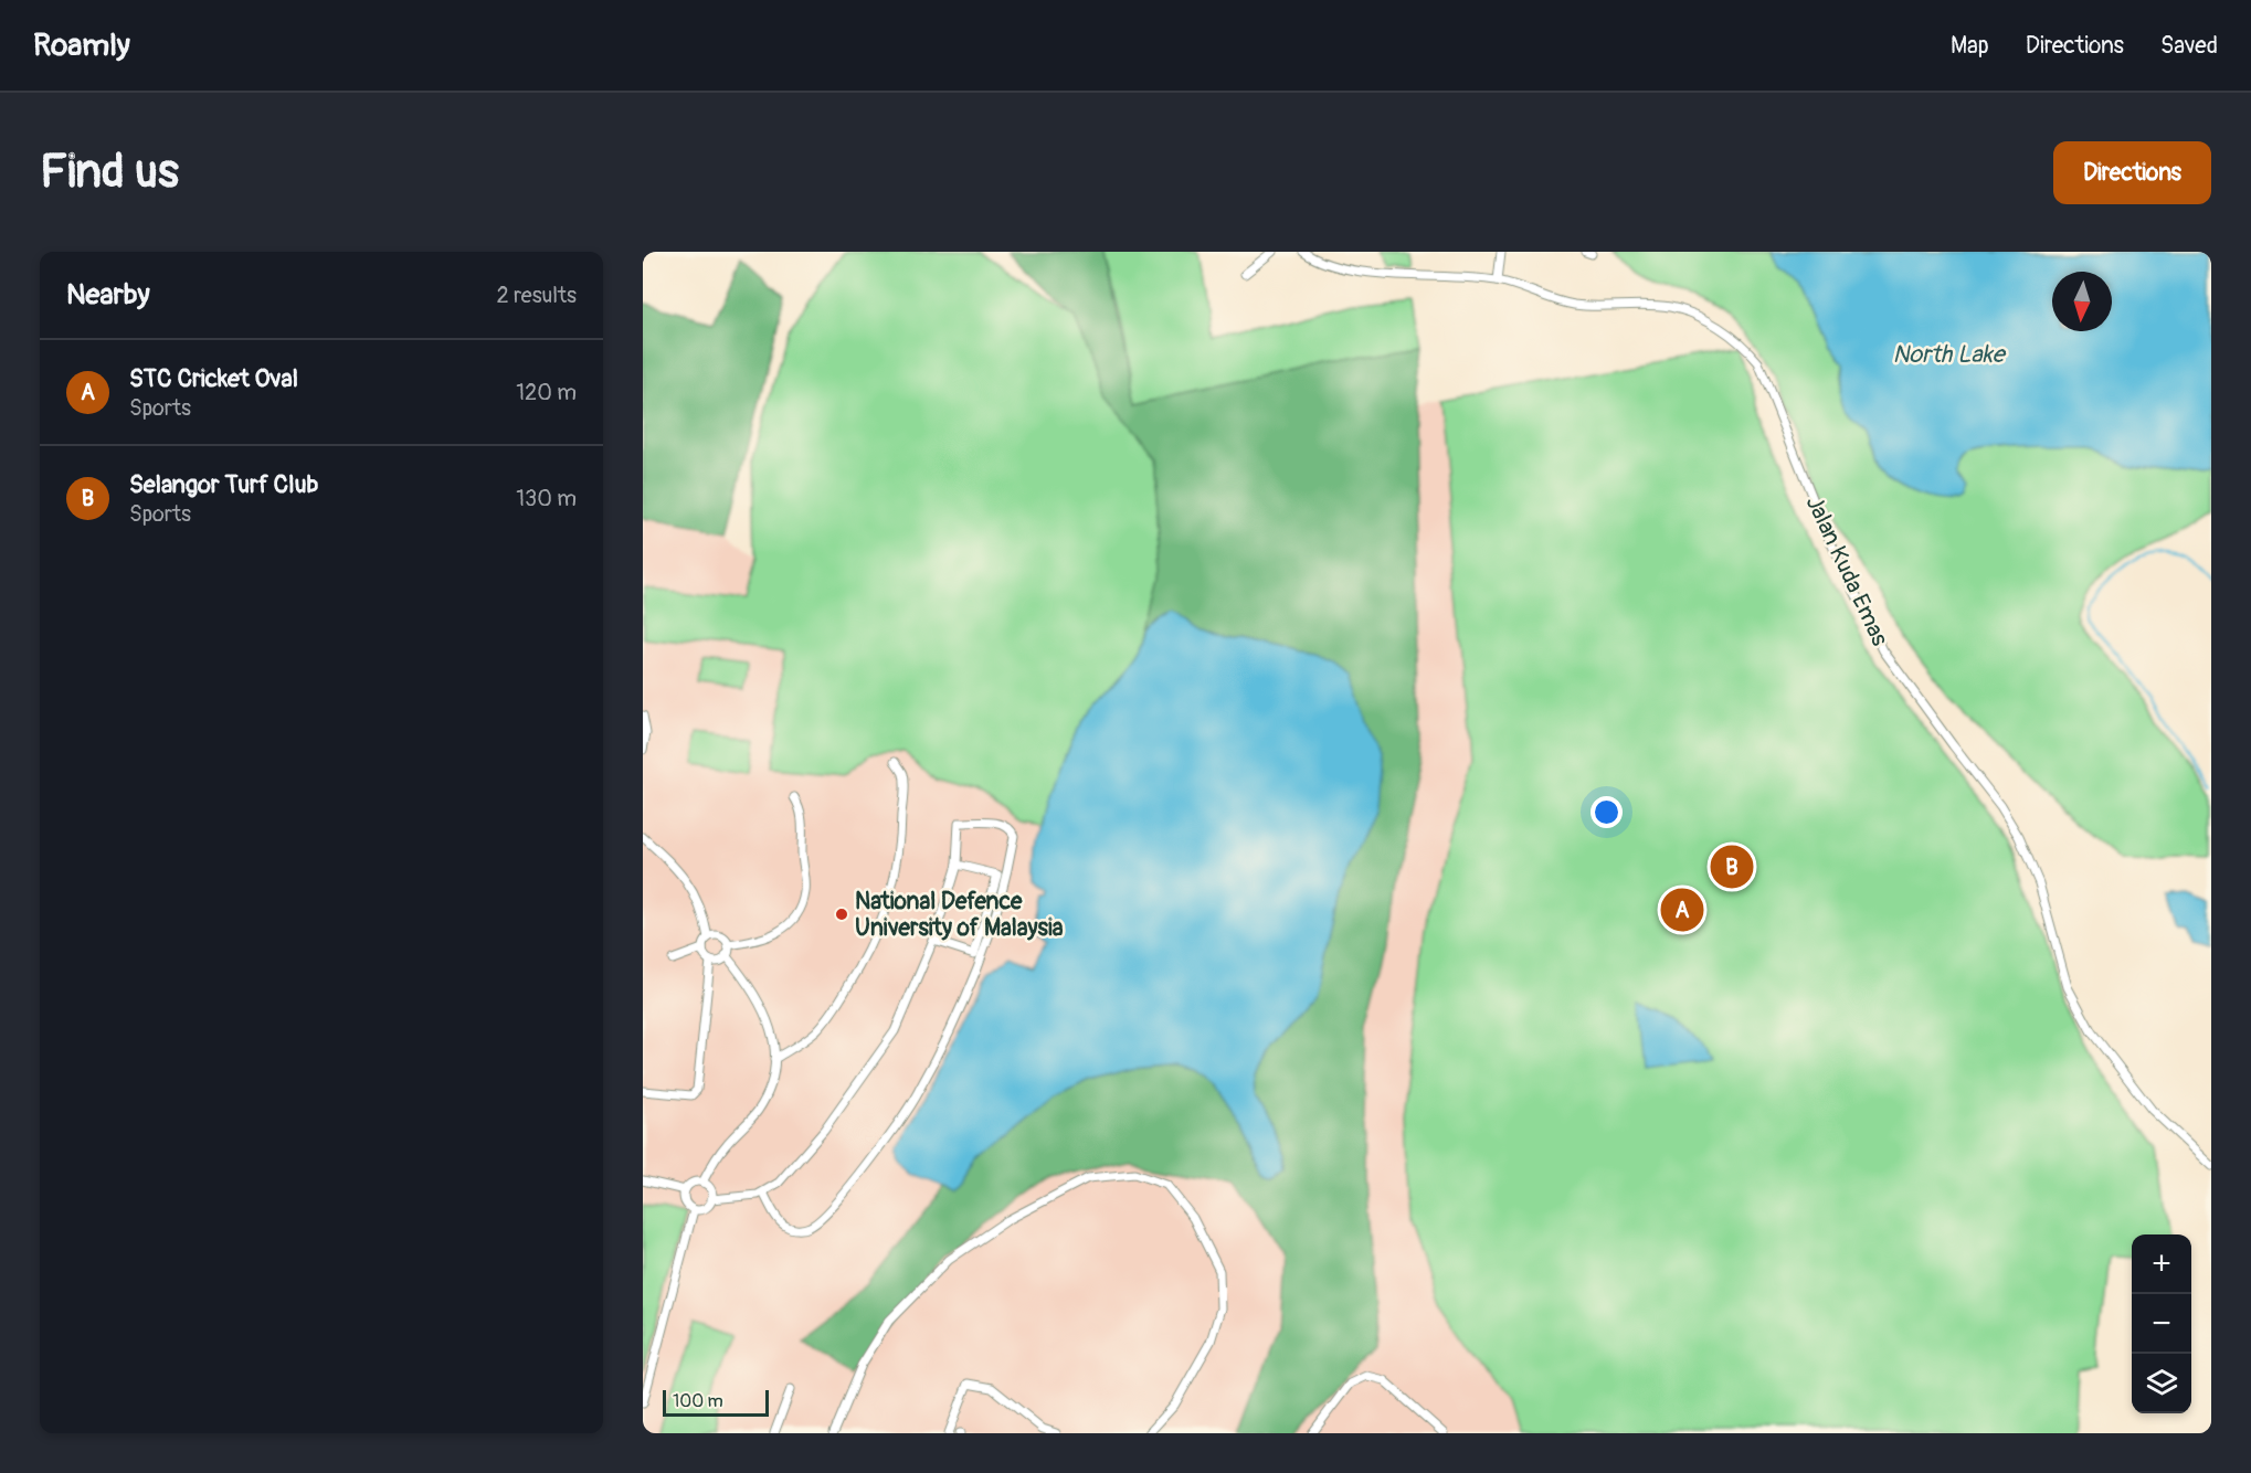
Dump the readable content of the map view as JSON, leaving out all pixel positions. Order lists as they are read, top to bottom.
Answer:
{
  "streets": {
    "street": ["Jalan Kuda Emas"]
  },
  "water": ["North Lake"],
  "places": ["National Defence University of Malaysia"],
  "scale_bar": "100 m",
  "north": "bottom",
  "page": {
    "header": "Roamly",
    "nav": ["Map", "Directions", "Saved"],
    "buttons": "Directions",
    "title": "Find us",
    "heading": ["Nearby", "2 results"],
    "list": [
      {
        "mark": "A",
        "name": "STC Cricket Oval",
        "note": "Sports",
        "value": "120 m"
      },
      {
        "mark": "B",
        "name": "Selangor Turf Club",
        "note": "Sports",
        "value": "130 m"
      }
    ],
    "pins": ["B", "A"],
    "map_buttons": ["+", "−"],
    "scale": "100 m"
  }
}
